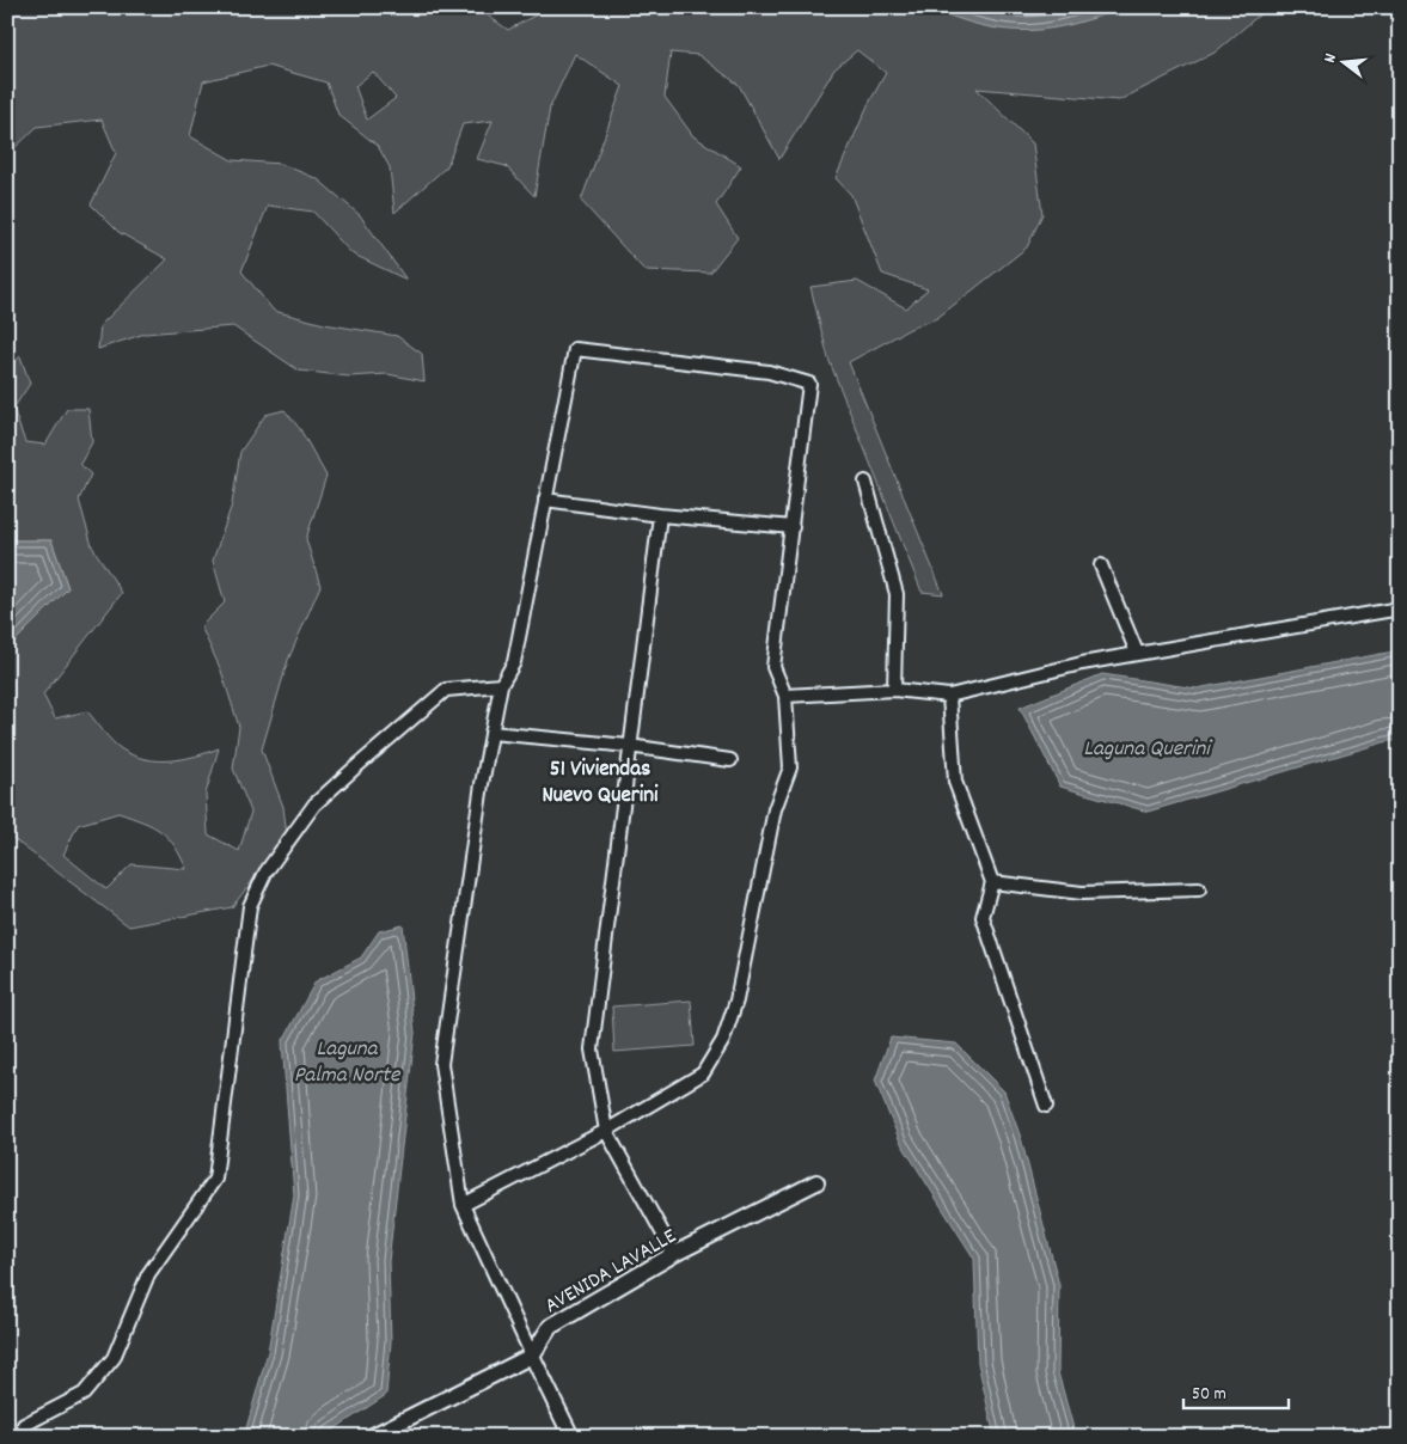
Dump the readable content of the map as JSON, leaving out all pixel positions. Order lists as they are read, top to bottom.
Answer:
{
  "streets": {
    "street": ["AVENIDA LAVALLE"]
  },
  "districts": ["51 Viviendas Nuevo Querini"],
  "water": ["Laguna Querini", "Laguna Palma Norte"],
  "scale_bar": "50 m",
  "north": "left"
}
